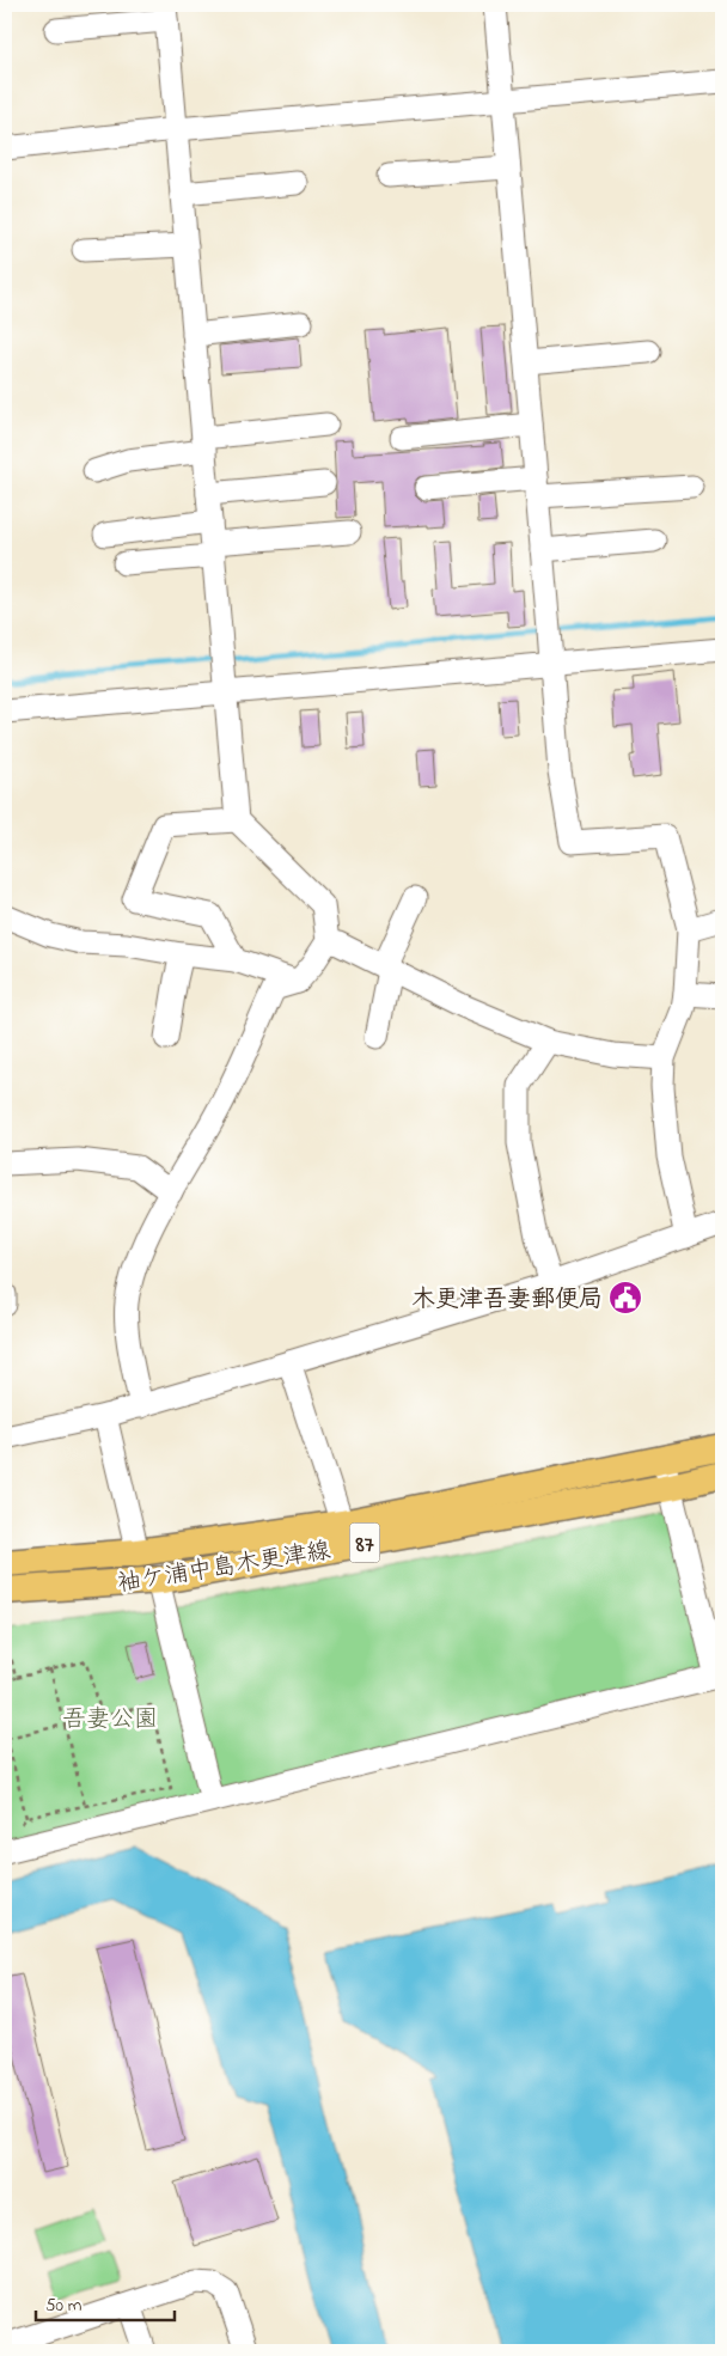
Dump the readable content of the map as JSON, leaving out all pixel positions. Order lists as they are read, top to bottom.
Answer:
{
  "streets": {
    "main road": ["87", "袖ケ浦中島木更津線"]
  },
  "parks": ["吾妻公園"],
  "places": {
    "public building": ["木更津吾妻郵便局"]
  },
  "scale_bar": "50 m"
}
